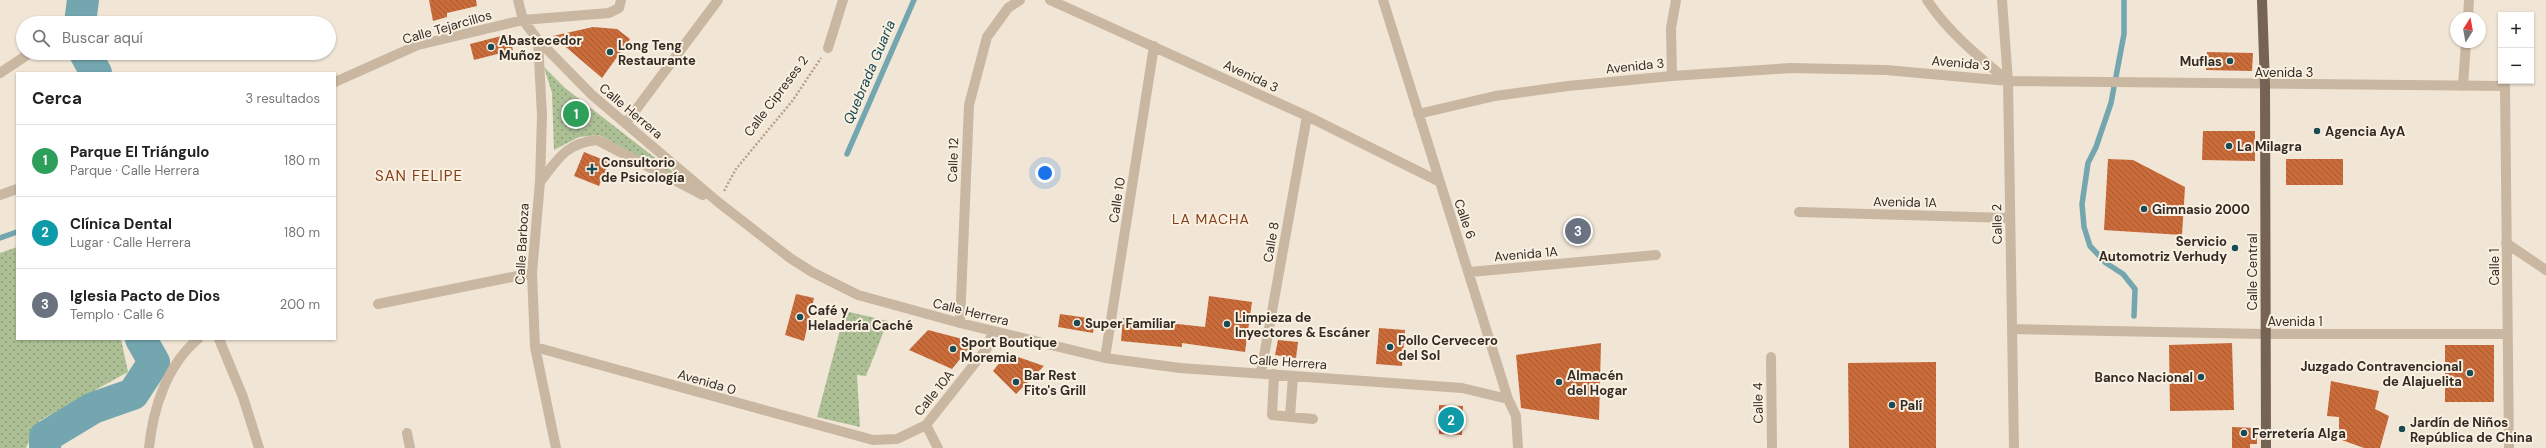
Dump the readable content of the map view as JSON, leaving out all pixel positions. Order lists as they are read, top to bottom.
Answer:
{
  "streets": {
    "main road": ["Calle Central"],
    "street": [
      "Calle Tejarcillos",
      "Avenida 3",
      "Calle Herrera",
      "Calle 12",
      "Calle 10",
      "Avenida 1A",
      "Calle 6",
      "Calle 2",
      "Calle 8",
      "Calle Barboza",
      "Calle 1",
      "Avenida 1",
      "Avenida 0",
      "Calle 10A",
      "Calle 4"
    ],
    "path": ["Calle Cipreses 2"]
  },
  "crossings": [
    ["Calle Tejarcillos", "Calle Herrera"],
    ["Avenida 3", "Calle 10"],
    ["Avenida 3", "Calle 6"],
    ["Avenida 3", "Calle 2"],
    ["Avenida 3", "Calle 8"],
    ["Avenida 3", "Calle 1"],
    ["Avenida 3", "Calle Central"],
    ["Calle Cipreses 2", "Calle Herrera"],
    ["Calle Herrera", "Calle 12"],
    ["Calle Herrera", "Calle 10"],
    ["Calle Herrera", "Calle 6"],
    ["Calle Herrera", "Calle 8"],
    ["Calle Herrera", "Calle Barboza"],
    ["Calle Herrera", "Calle 10A"],
    ["Avenida 1A", "Calle 6"],
    ["Avenida 1A", "Calle 2"],
    ["Calle 2", "Avenida 1"],
    ["Calle Barboza", "Avenida 0"],
    ["Calle 1", "Avenida 1"],
    ["Calle Central", "Avenida 1"],
    ["Avenida 0", "Calle 10A"]
  ],
  "districts": ["SAN FELIPE", "LA MACHA"],
  "water": ["Quebrada Guaria"],
  "places": {
    "other": [
      "Abastecedor Muñoz",
      "Long Teng Restaurante",
      "Muflas",
      "Agencia AyA",
      "La Milagra",
      "Gimnasio 2000",
      "Servicio Automotriz Verhudy",
      "Café y Heladería Caché",
      "Super Familiar",
      "Limpieza de Inyectores & Escáner",
      "Pollo Cervecero del Sol",
      "Sport Boutique Moremia",
      "Juzgado Contravencional de Alajuelita",
      "Banco Nacional",
      "Bar Rest Fito's Grill",
      "Almacén del Hogar",
      "Palí",
      "Jardín de Niños República de China",
      "Ferretería Alga"
    ],
    "health": ["Consultorio de Psicología"]
  },
  "north": "top",
  "page": {
    "map_buttons": ["+", "−"],
    "search": "Buscar aquí",
    "heading": ["Cerca", "3 resultados"],
    "pins": ["1", "3", "2"],
    "list": [
      {
        "mark": "1",
        "name": "Parque El Triángulo",
        "note": "Parque · Calle Herrera",
        "value": "180 m"
      },
      {
        "mark": "2",
        "name": "Clínica Dental",
        "note": "Lugar · Calle Herrera",
        "value": "180 m"
      },
      {
        "mark": "3",
        "name": "Iglesia Pacto de Dios",
        "note": "Templo · Calle 6",
        "value": "200 m"
      }
    ]
  }
}
